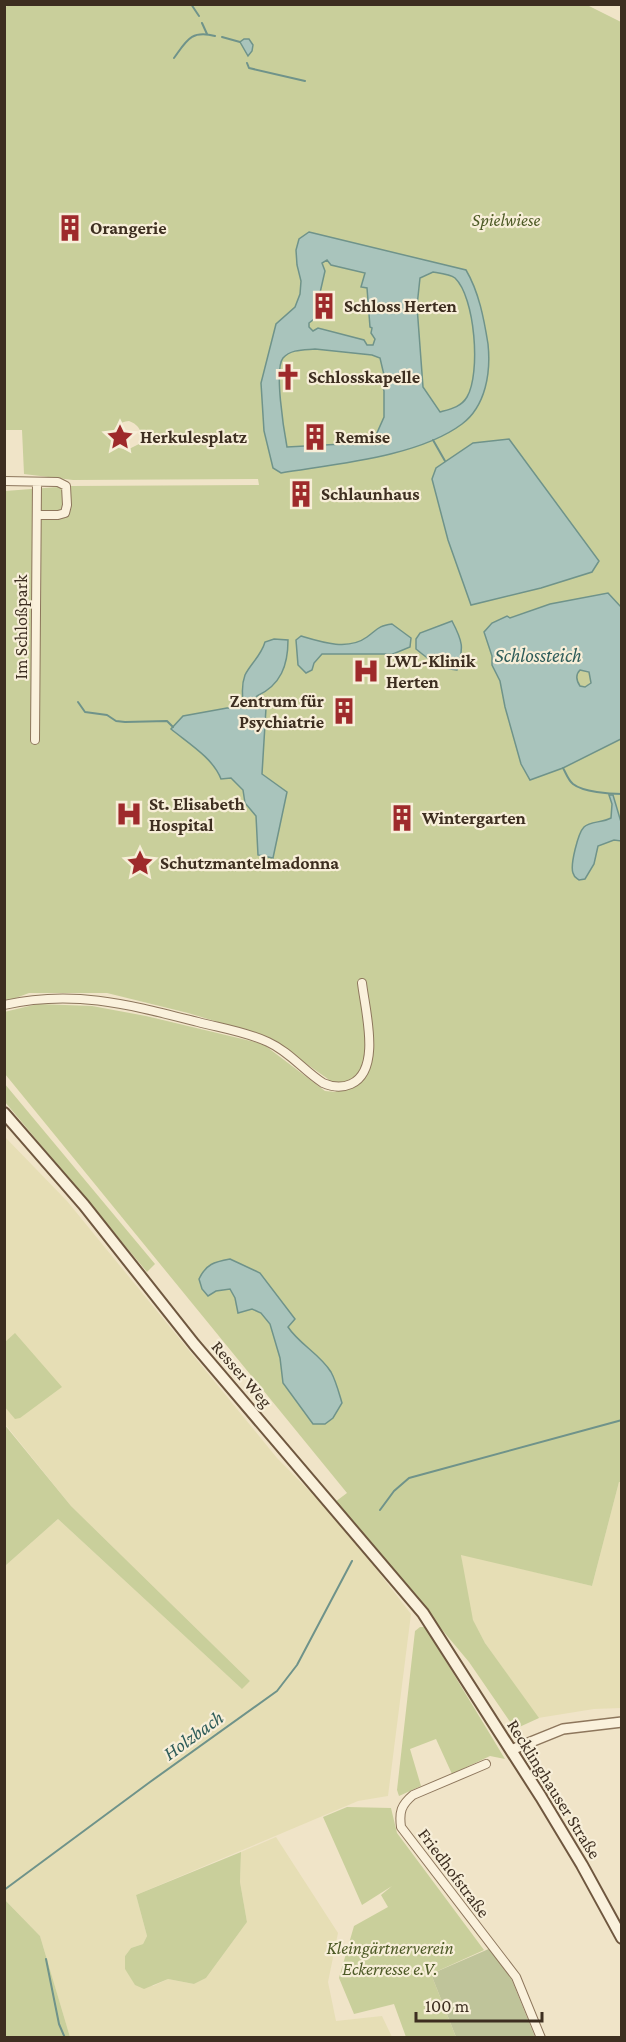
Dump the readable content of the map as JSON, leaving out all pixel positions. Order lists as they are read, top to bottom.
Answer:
{
  "streets": {
    "main road": ["Resser Weg", "Recklinghauser Straße"],
    "street": ["Im Schloßpark", "Friedhofstraße"]
  },
  "crossings": [
    ["Resser Weg", "Recklinghauser Straße"]
  ],
  "water": ["Schlossteich", "Holzbach"],
  "parks": ["Spielwiese", "Kleingärtnerverein Eckerresse e.V."],
  "places": {
    "building": [
      "Orangerie",
      "Schloss Herten",
      "Remise",
      "Schlaunhaus",
      "Zentrum für Psychiatrie",
      "Wintergarten"
    ],
    "church": ["Schlosskapelle"],
    "place": ["Herkulesplatz", "Schutzmantelmadonna"],
    "hospital": ["LWL-Klinik Herten", "St. Elisabeth Hospital"]
  },
  "scale_bar": "100 m"
}
